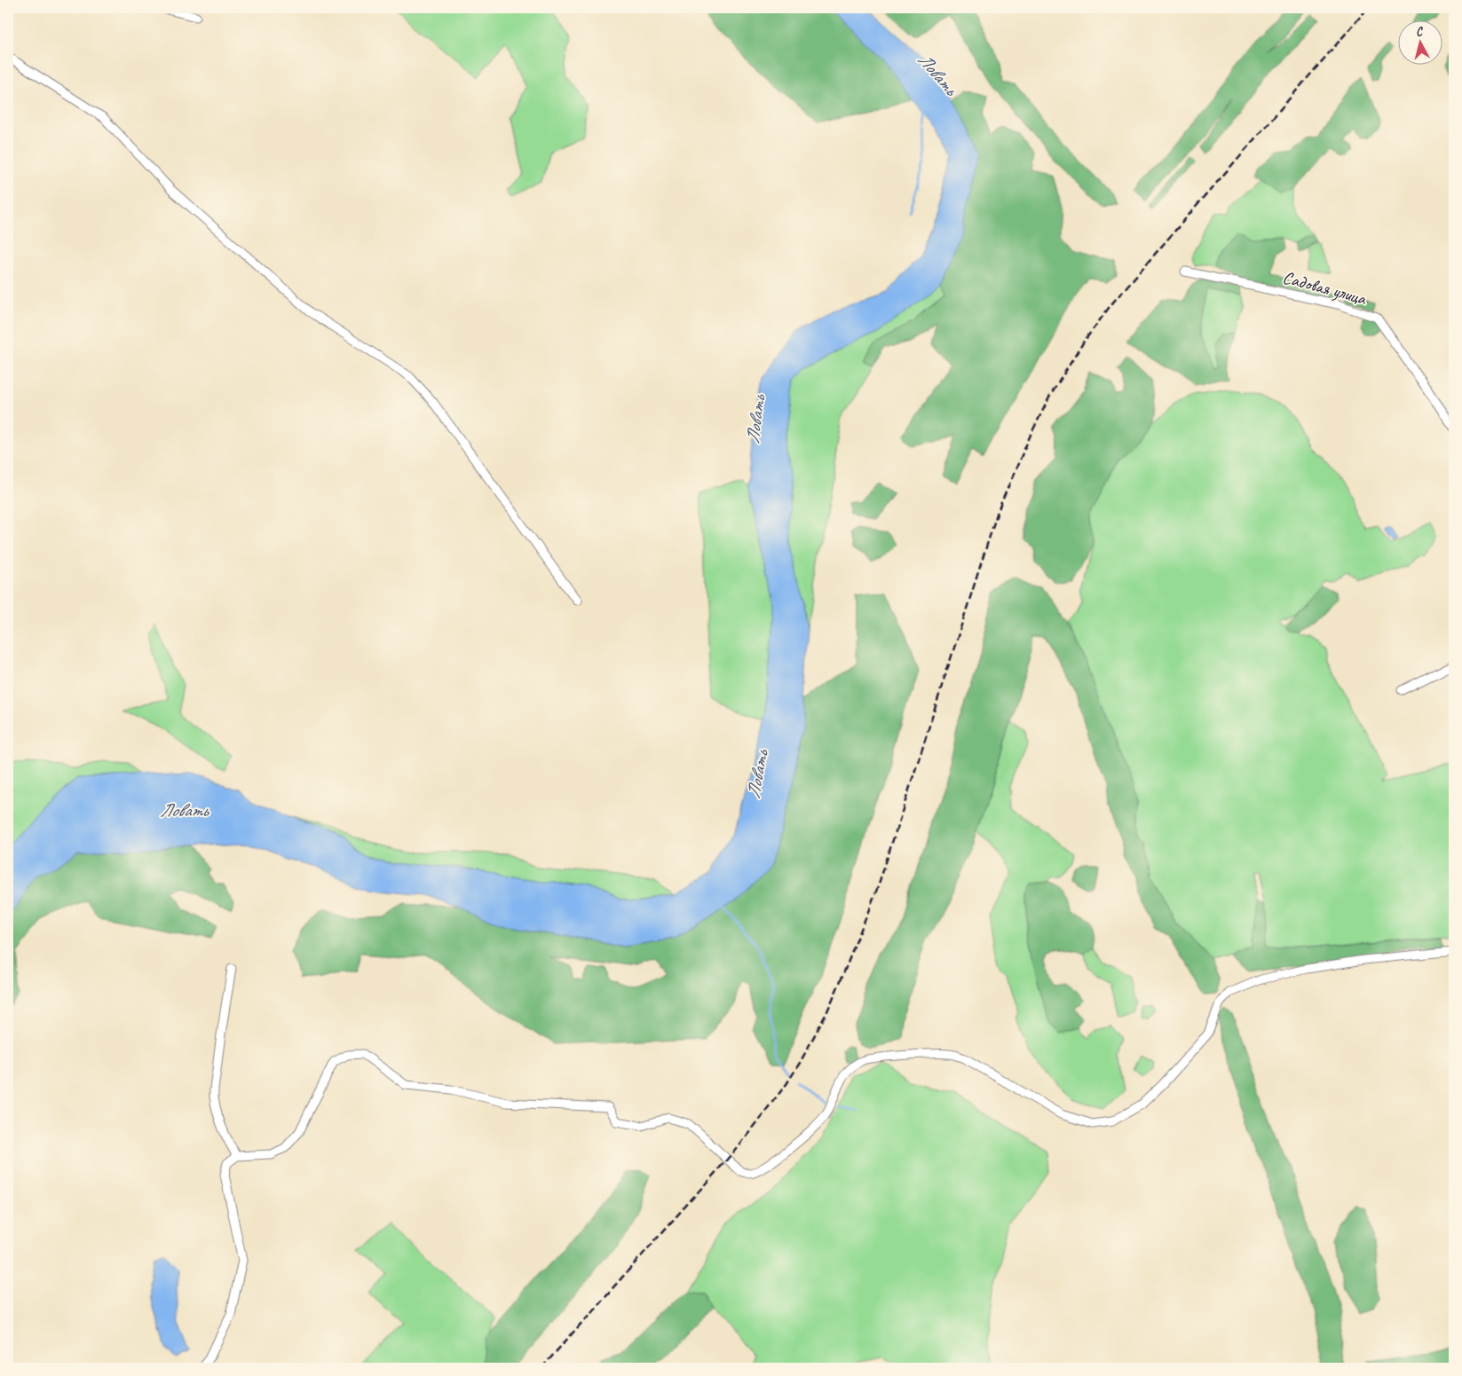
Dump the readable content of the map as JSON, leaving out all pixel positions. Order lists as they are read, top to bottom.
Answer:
{
  "streets": {
    "street": ["Садовая улица"]
  },
  "water": ["Ловать"],
  "north": "top"
}
